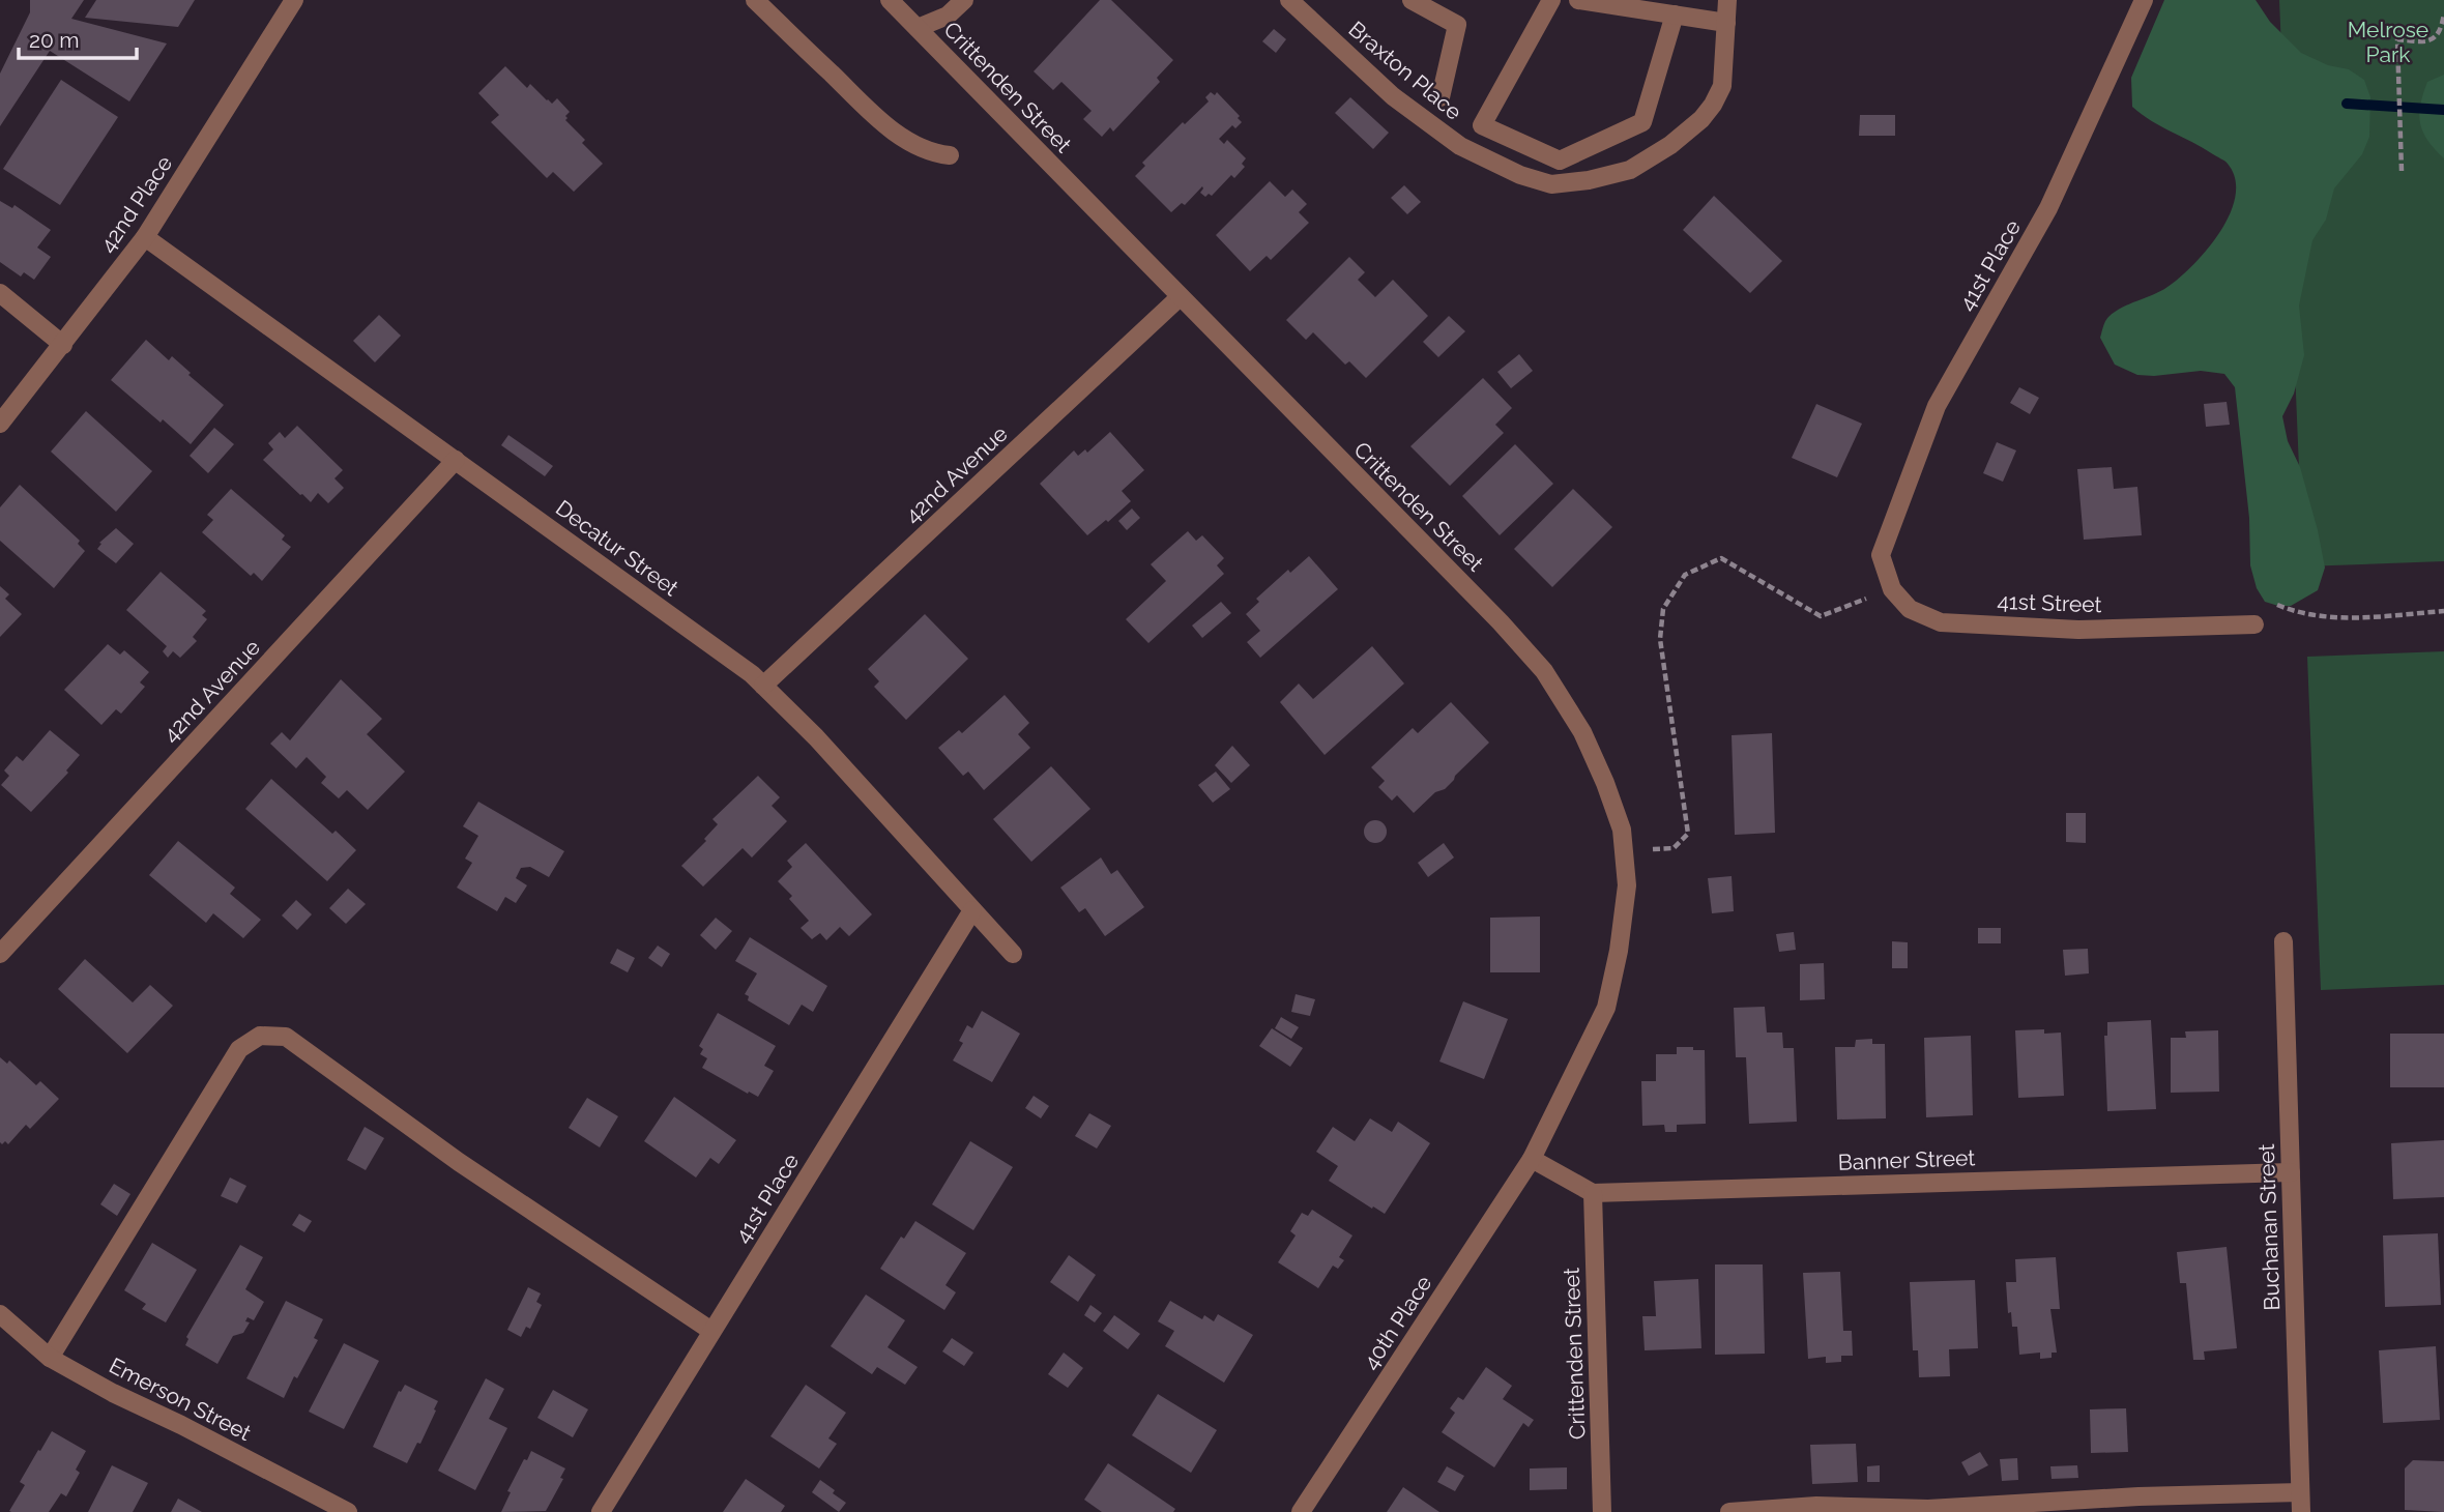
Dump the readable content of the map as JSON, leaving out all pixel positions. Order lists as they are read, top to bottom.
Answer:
{
  "streets": {
    "street": [
      "Braxton Place",
      "Crittenden Street",
      "42nd Place",
      "41st Place",
      "42nd Avenue",
      "Decatur Street",
      "41st Street",
      "Banner Street",
      "Buchanan Street",
      "40th Place",
      "Emerson Street"
    ]
  },
  "crossings": [
    ["Crittenden Street", "42nd Avenue"],
    ["Crittenden Street", "Banner Street"],
    ["Crittenden Street", "40th Place"],
    ["42nd Place", "Decatur Street"],
    ["41st Place", "Decatur Street"],
    ["41st Place", "41st Street"],
    ["42nd Avenue", "Decatur Street"],
    ["Banner Street", "Buchanan Street"]
  ],
  "parks": ["Melrose Park"],
  "scale_bar": "20 m"
}
